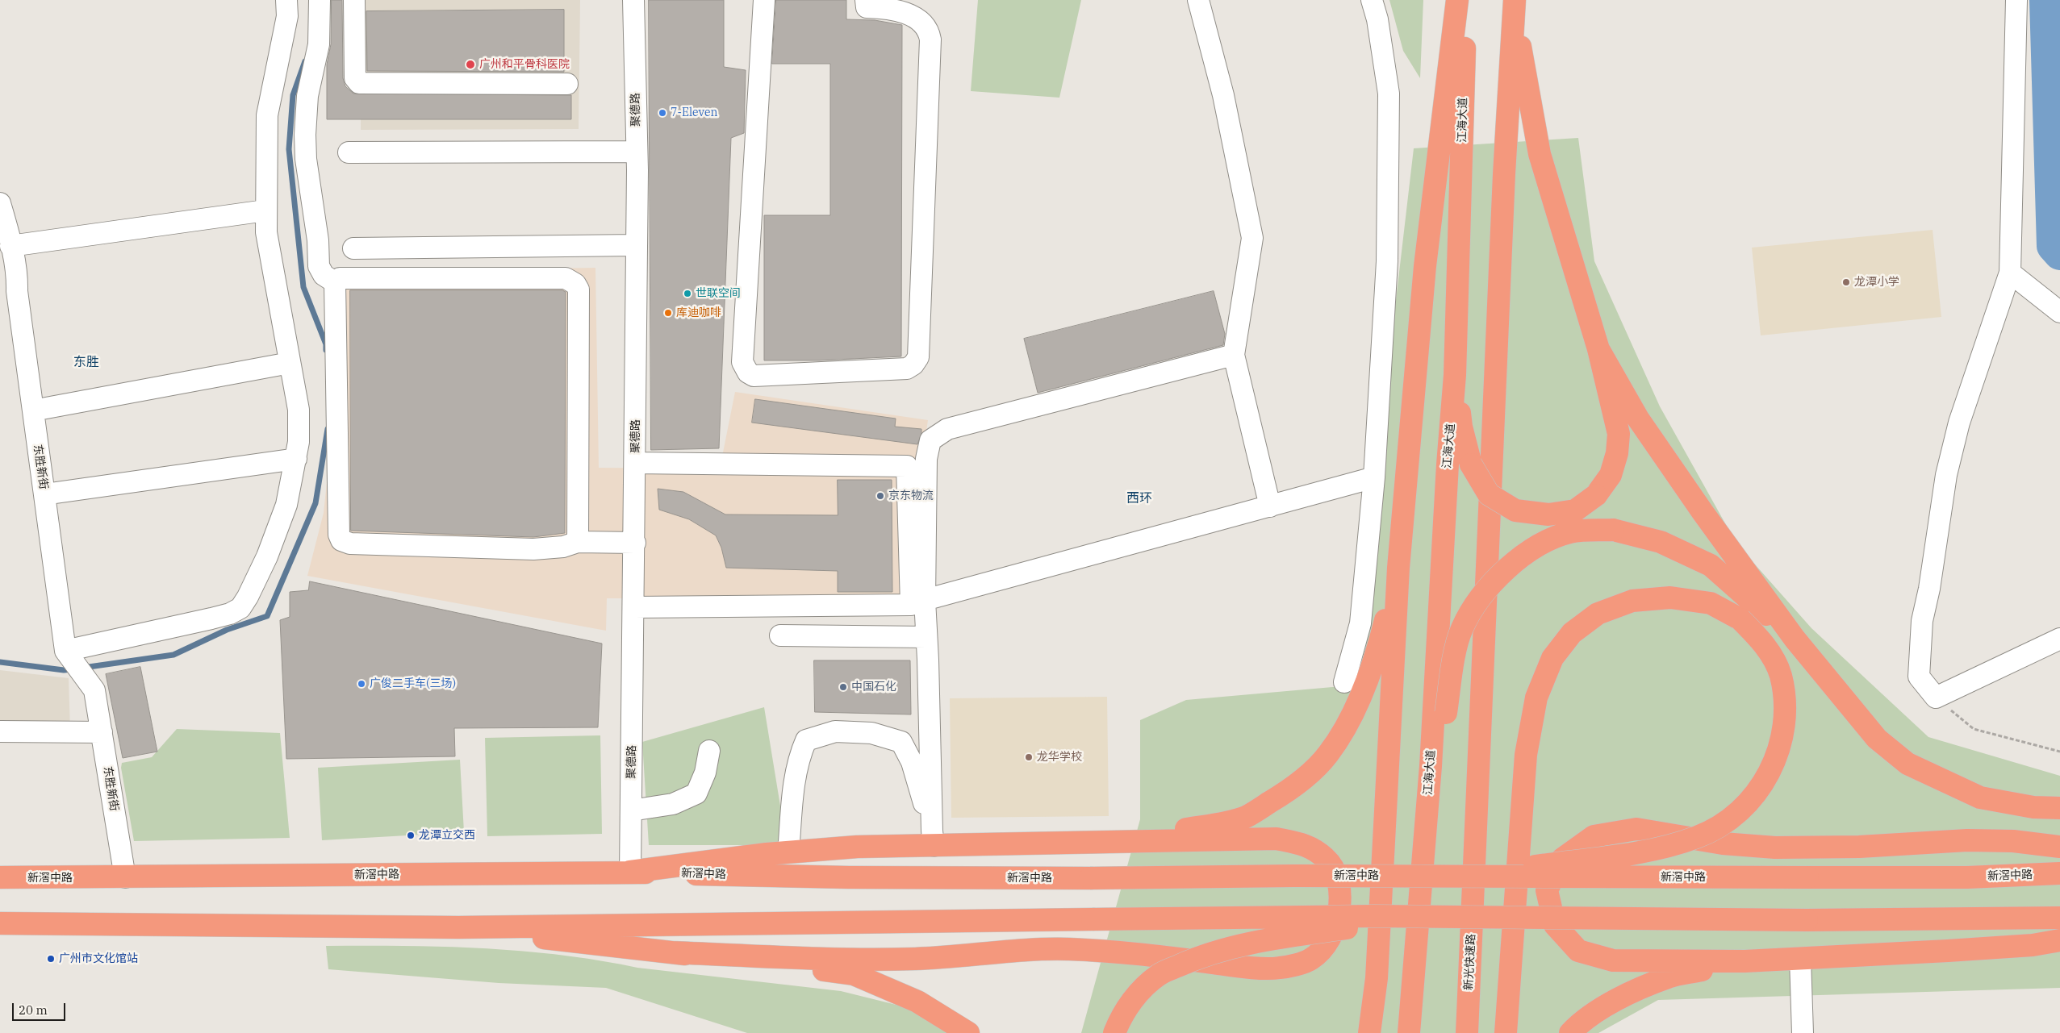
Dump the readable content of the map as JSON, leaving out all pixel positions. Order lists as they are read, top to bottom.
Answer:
{
  "streets": {
    "highway": ["江海大道", "新滘中路", "新光快速路"],
    "street": ["聚德路", "东胜新街"]
  },
  "crossings": [
    ["聚德路", "新滘中路"],
    ["东胜新街", "新滘中路"]
  ],
  "districts": ["东胜", "西环"],
  "places": [
    "广州和平骨科医院",
    "7-Eleven",
    "龙潭小学",
    "世联空间",
    "库迪咖啡",
    "京东物流",
    "广俊二手车(三场)",
    "中国石化",
    "龙华学校",
    "龙潭立交西",
    "广州市文化馆站"
  ],
  "scale_bar": "20 m"
}
